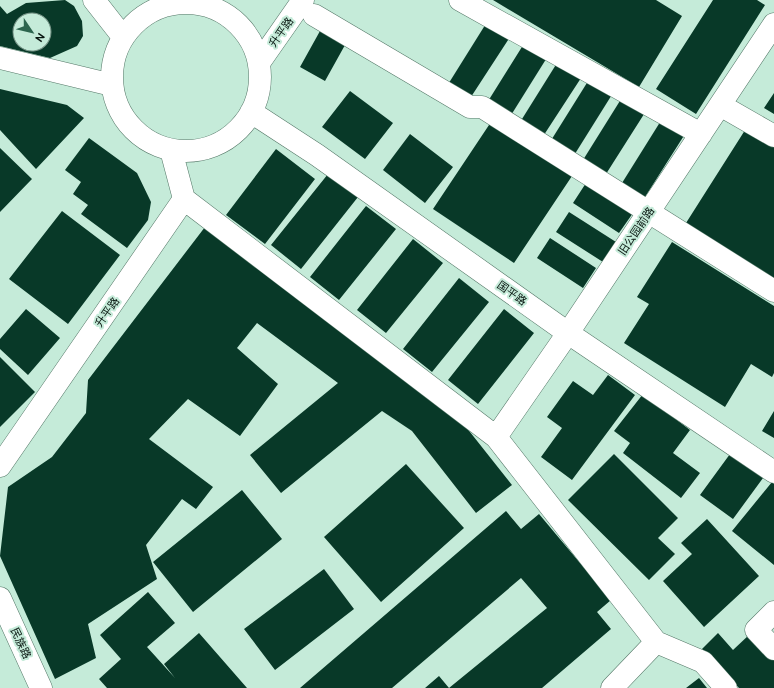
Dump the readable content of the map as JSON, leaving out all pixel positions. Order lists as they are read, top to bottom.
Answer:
{
  "streets": {
    "street": [
      "升平路",
      "旧公园前路",
      "国平路",
      "民族路"
    ]
  },
  "crossings": [
    ["旧公园前路", "国平路"]
  ],
  "north": "bottom right"
}
